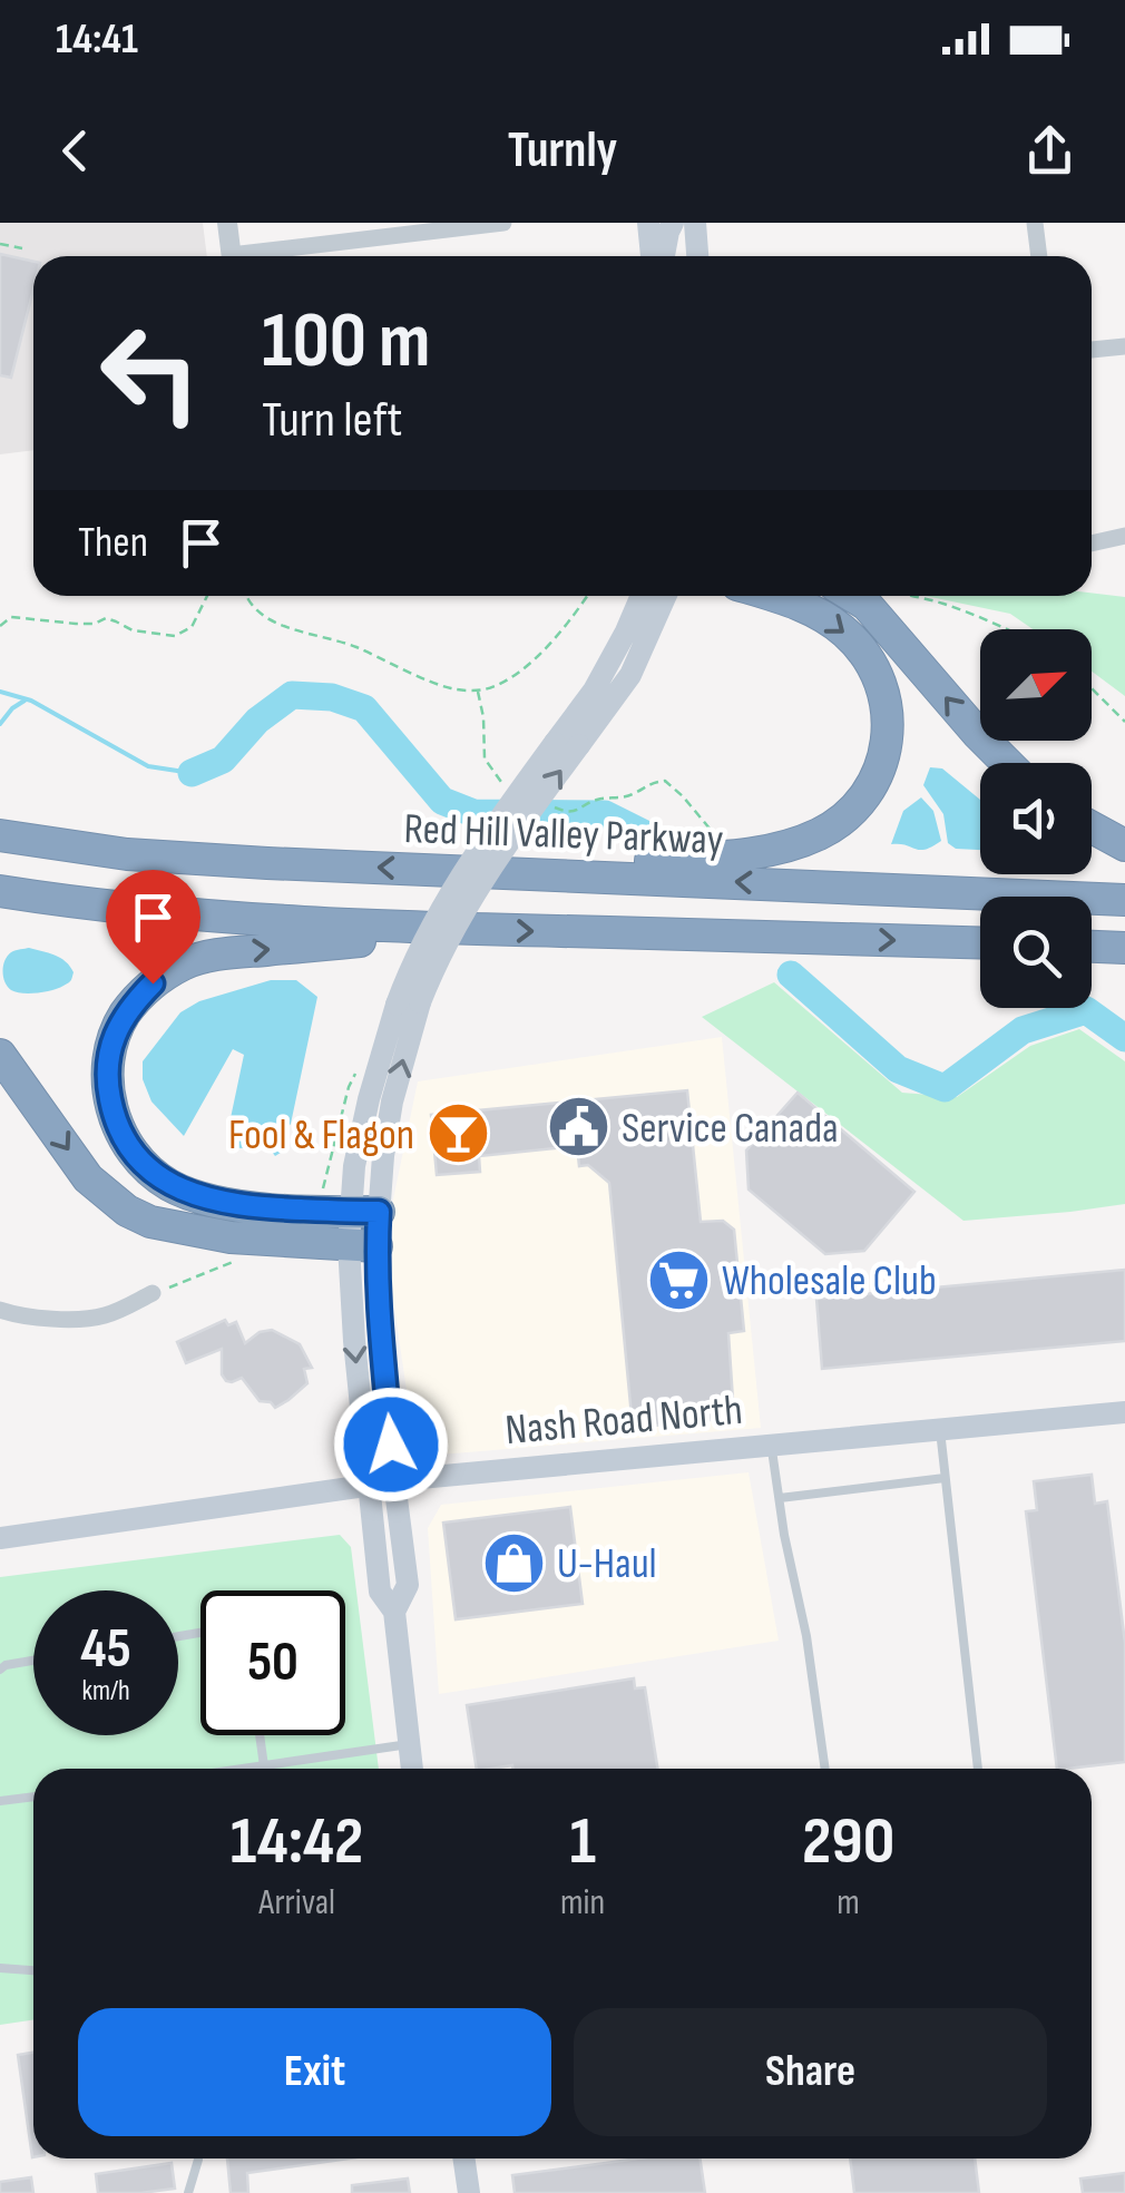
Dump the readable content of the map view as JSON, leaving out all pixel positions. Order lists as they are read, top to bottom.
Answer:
{
  "streets": {
    "highway": ["Red Hill Valley Parkway"],
    "main road": ["Nash Road North"]
  },
  "places": {
    "public building": ["Service Canada"],
    "bar": ["Fool & Flagon"],
    "supermarket": ["Wholesale Club"],
    "shop": ["U-Haul"]
  },
  "north": "top right",
  "page": {
    "status": "14:41",
    "header": "Turnly",
    "turn": ["100 m", "Turn left"],
    "then": "Then",
    "speed": "45 km/h",
    "limit": "50",
    "eta": [
      "14:42",
      "Arrival",
      "1",
      "min",
      "290",
      "m"
    ],
    "buttons": ["Exit", "Share"]
  }
}
